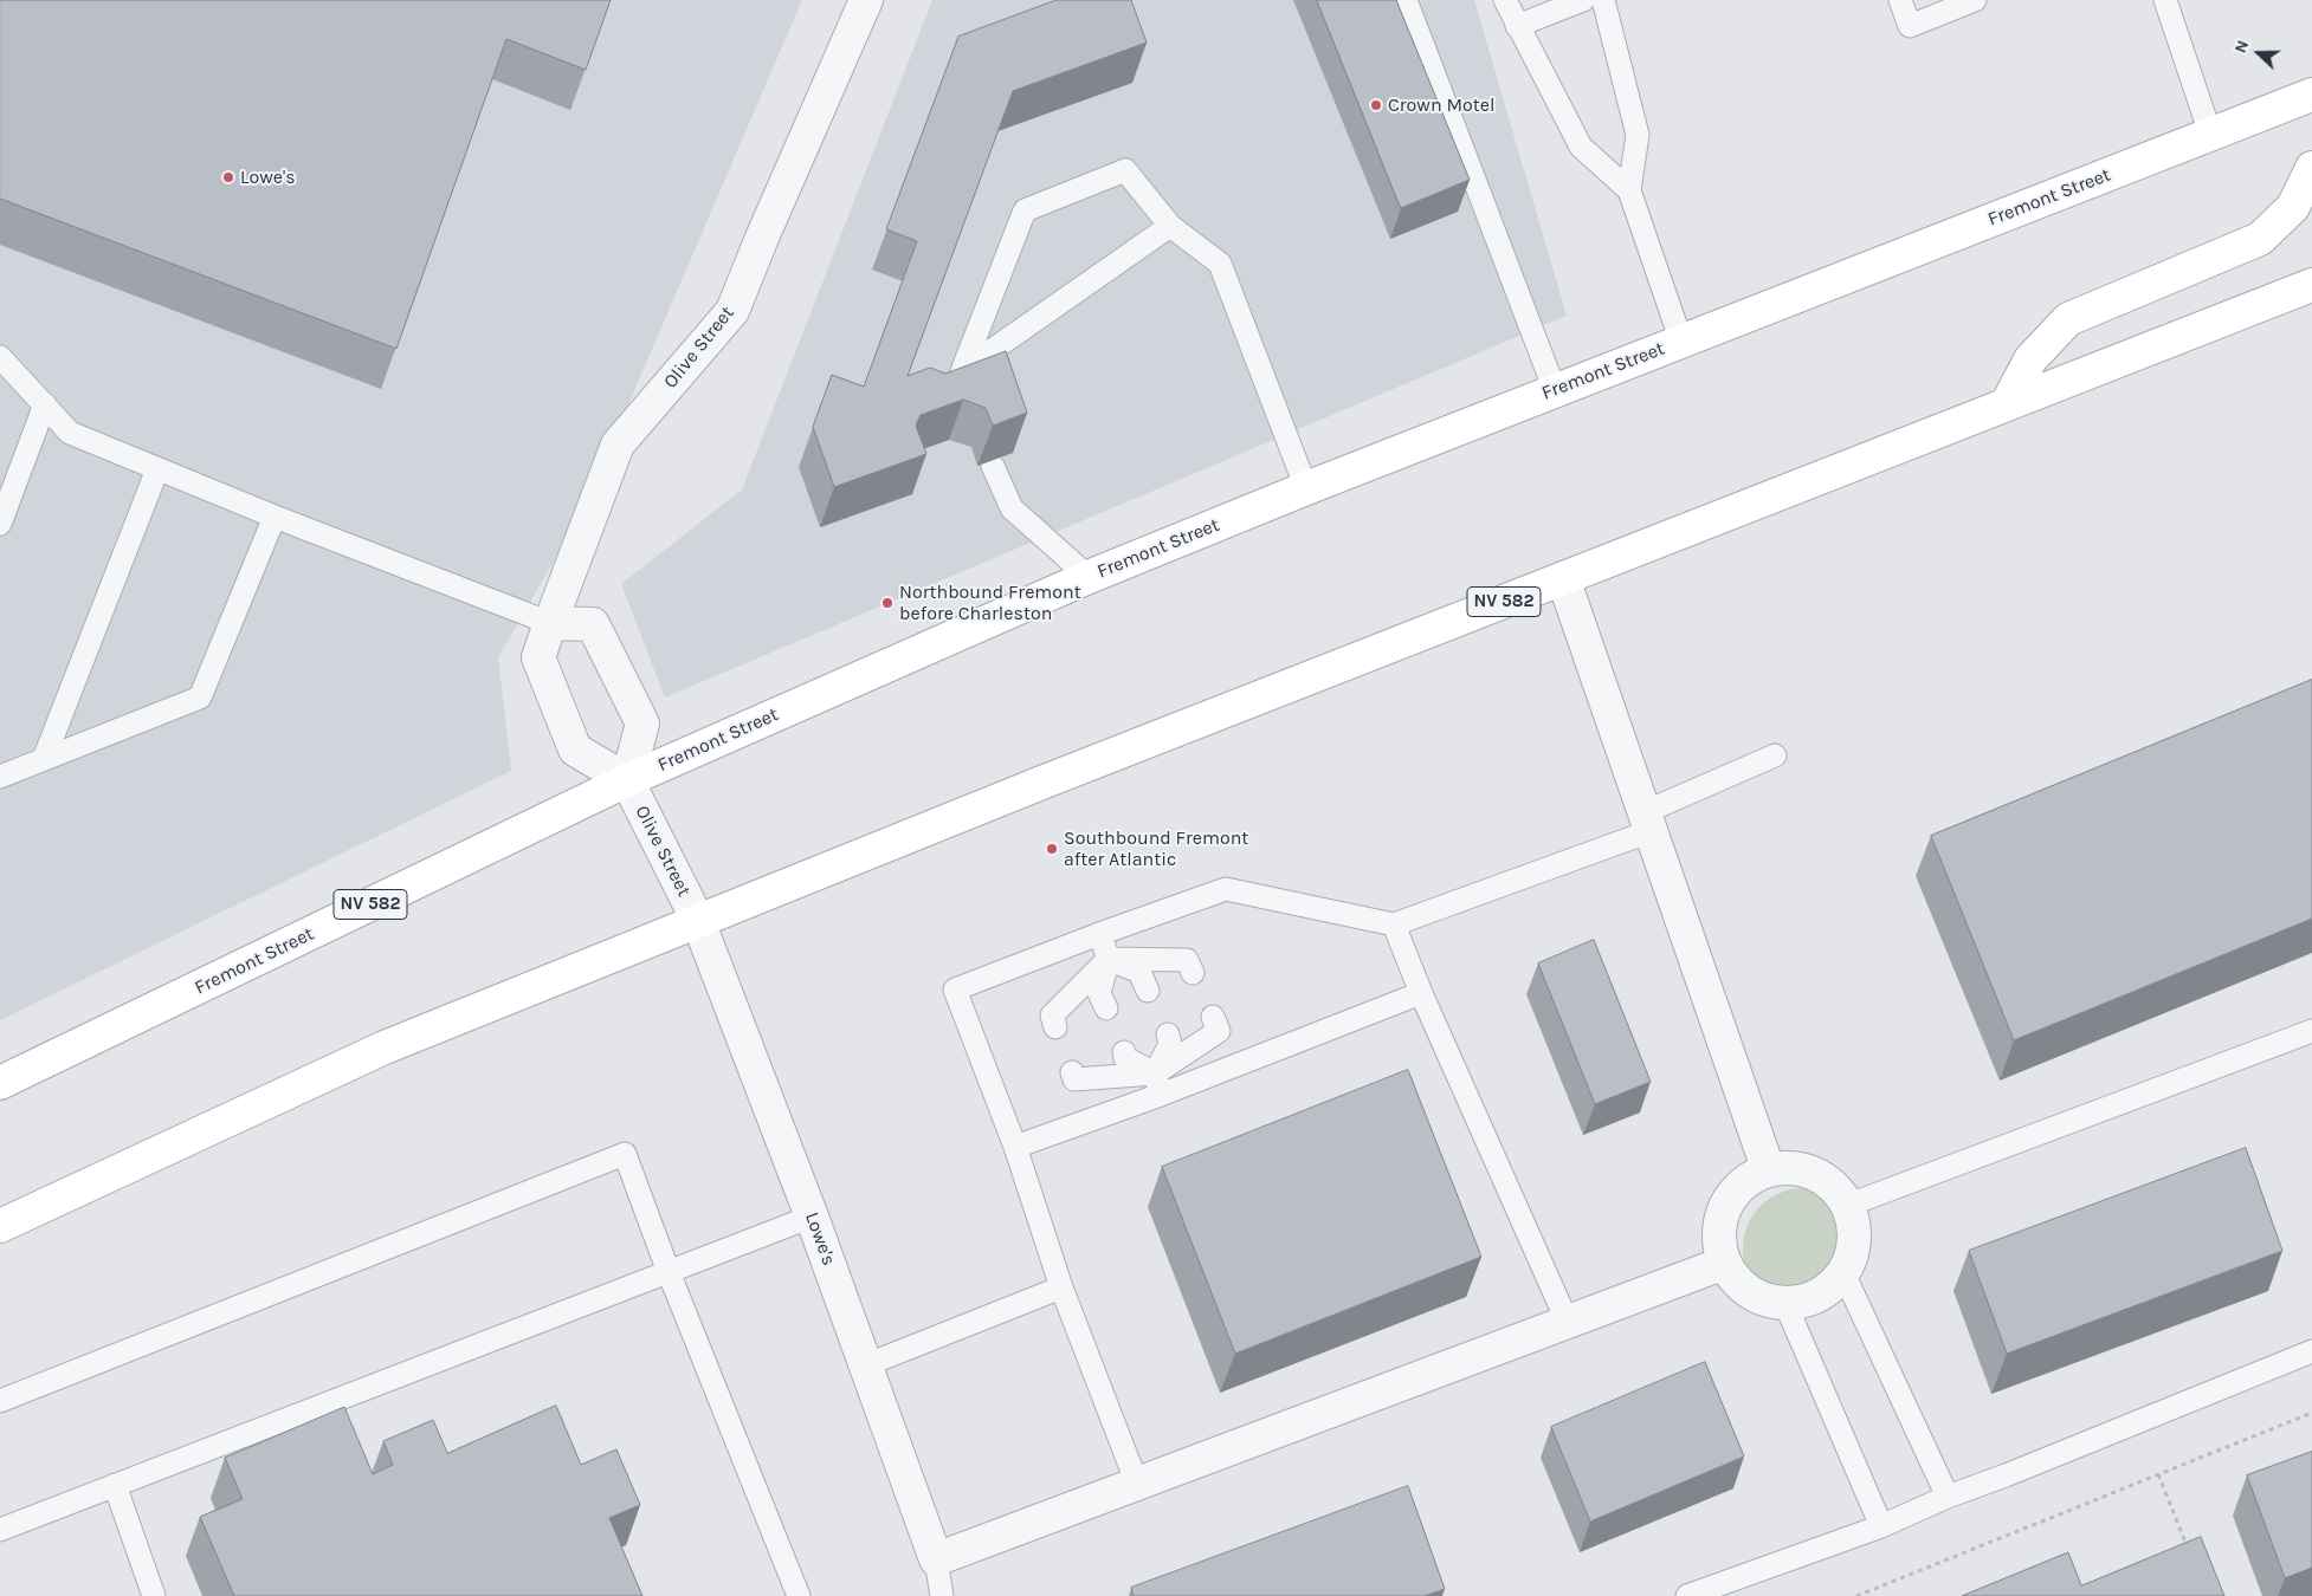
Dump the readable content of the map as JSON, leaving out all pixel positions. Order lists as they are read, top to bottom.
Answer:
{
  "streets": {
    "main road": ["Fremont Street", "NV 582"],
    "street": ["Olive Street", "Lowe's"]
  },
  "crossings": [
    ["Fremont Street", "Olive Street"],
    ["Olive Street", "NV 582"],
    ["Olive Street", "Lowe's"],
    ["NV 582", "Lowe's"]
  ],
  "places": [
    "Crown Motel",
    "Lowe's",
    "Northbound Fremont before Charleston",
    "Southbound Fremont after Atlantic"
  ],
  "north": "left"
}
